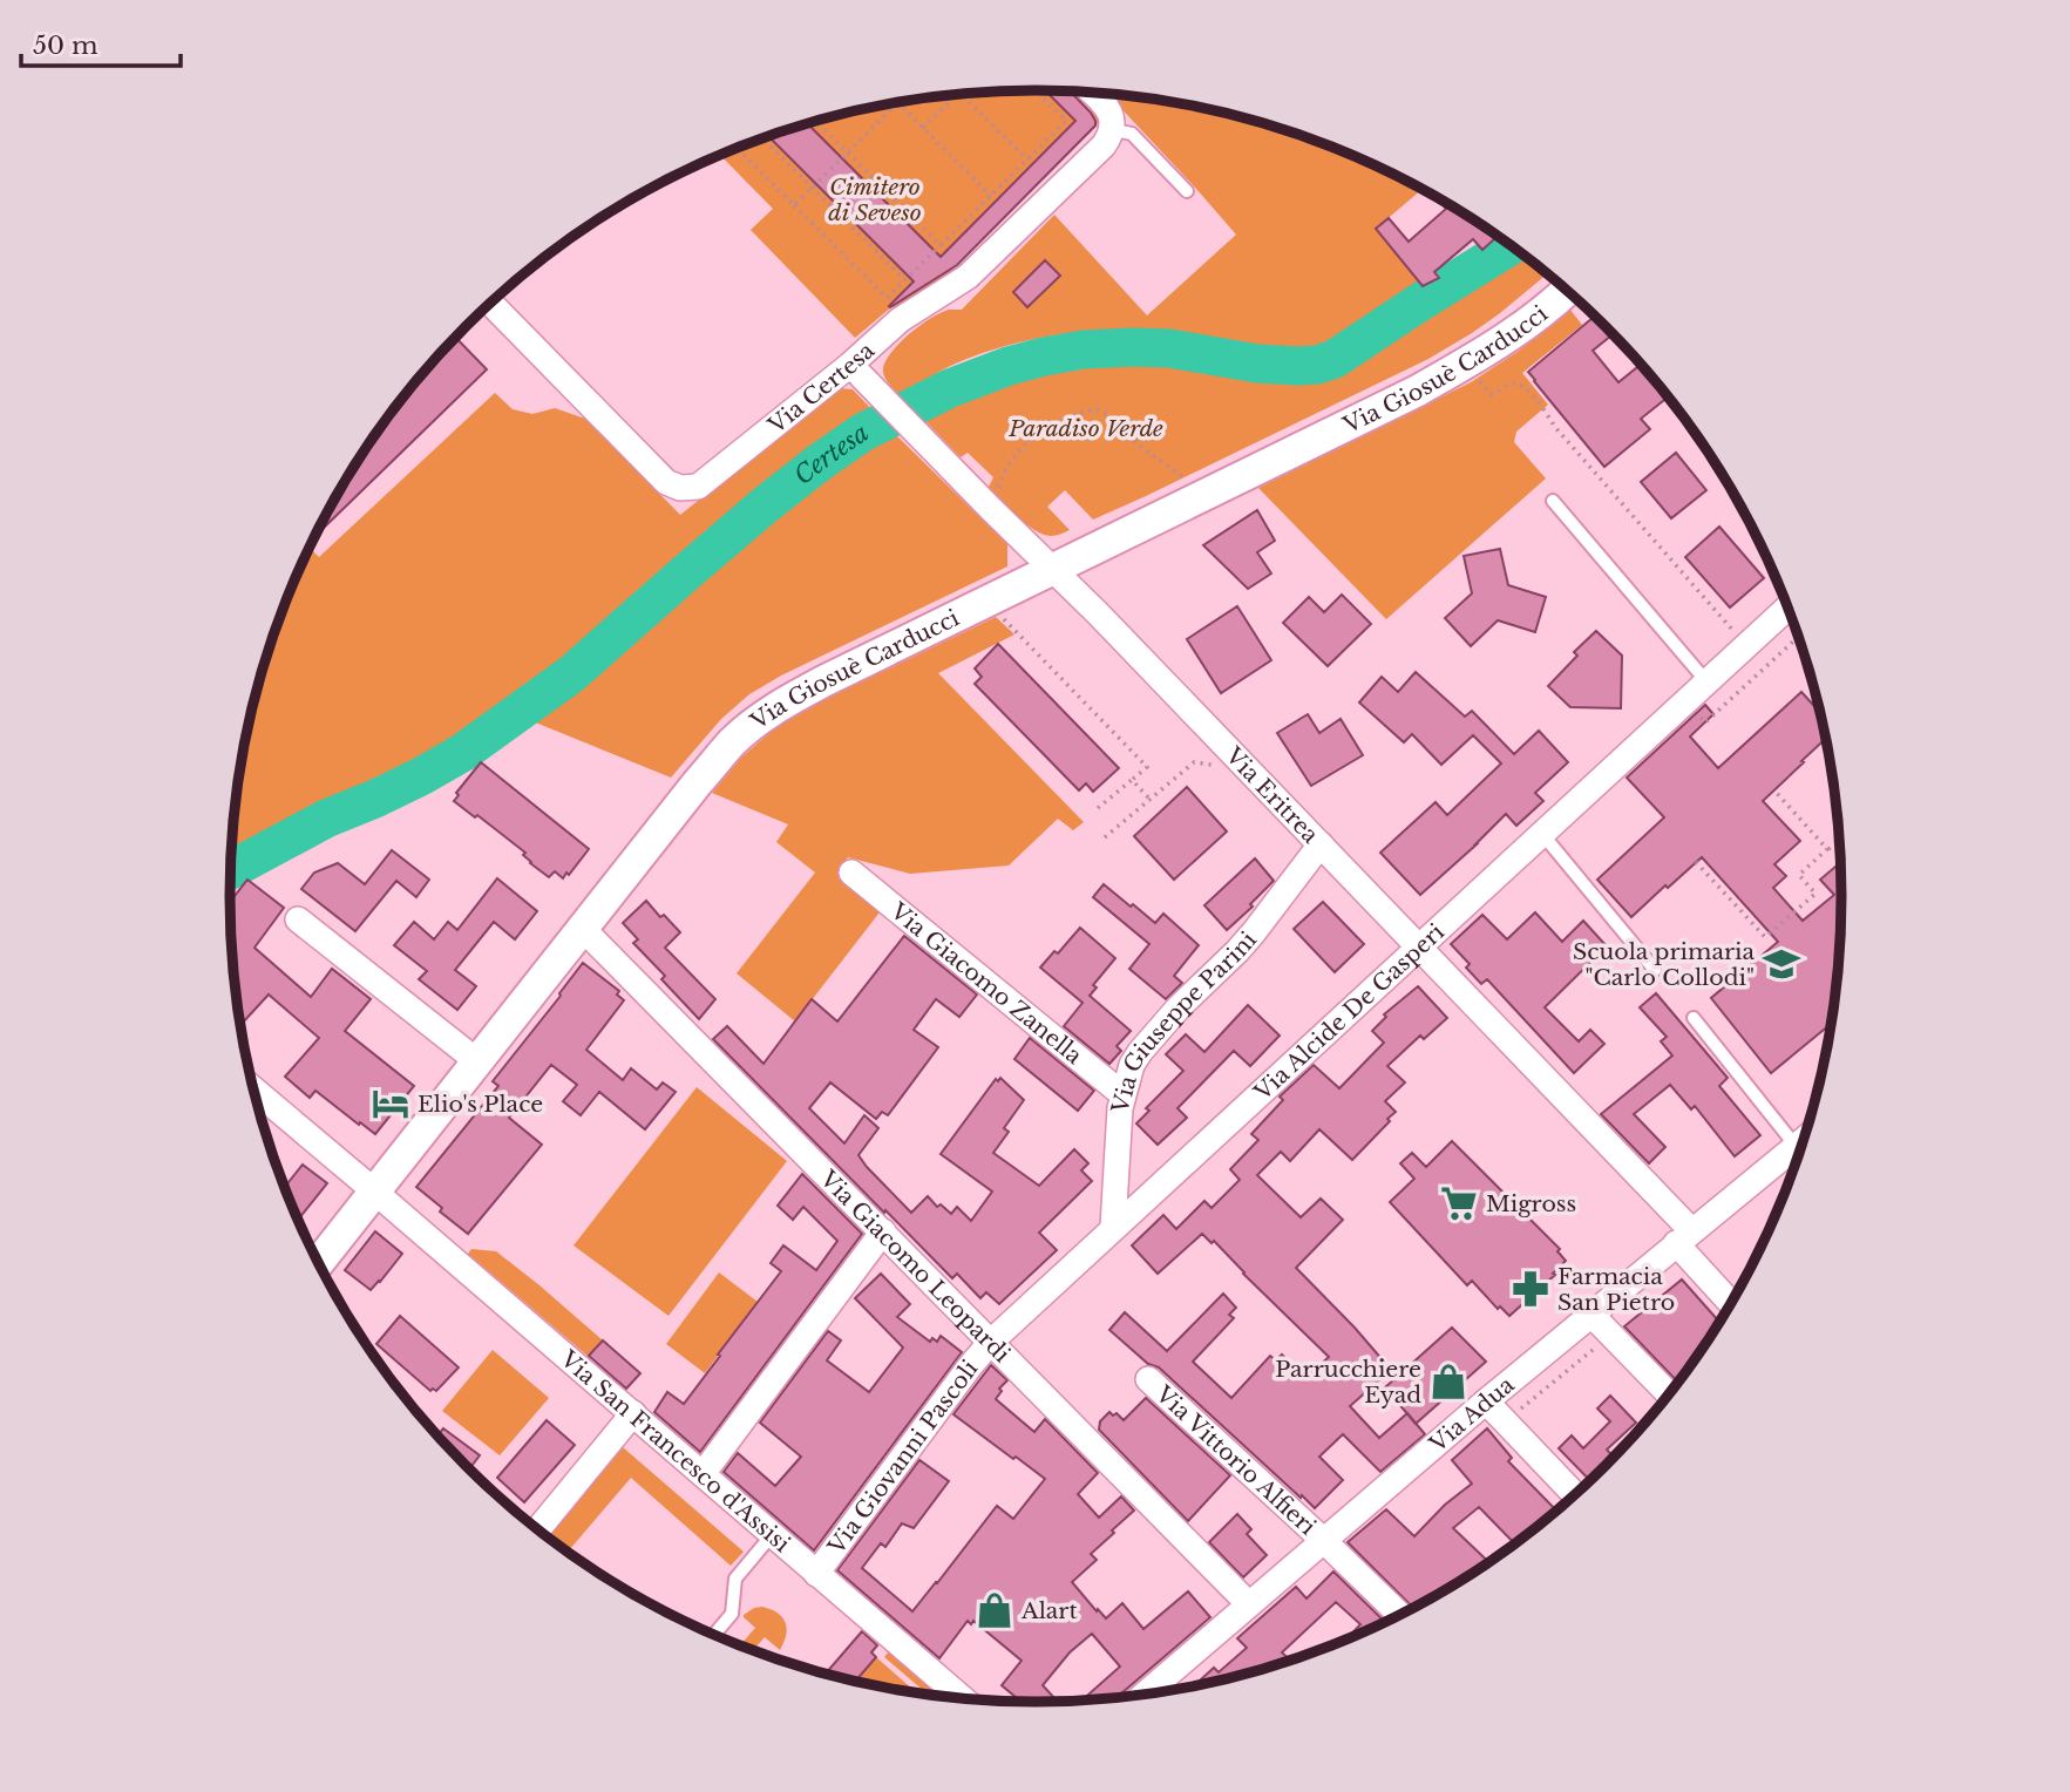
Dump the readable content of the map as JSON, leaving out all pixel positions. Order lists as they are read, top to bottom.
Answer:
{
  "streets": {
    "street": [
      "Via Giosuè Carducci",
      "Via Certesa",
      "Via Eritrea",
      "Via Giacomo Zanella",
      "Via Alcide De Gasperi",
      "Via Giuseppe Parini",
      "Via Giacomo Leopardi",
      "Via Adua",
      "Via San Francesco d'Assisi",
      "Via Giovanni Pascoli",
      "Via Vittorio Alfieri"
    ]
  },
  "crossings": [
    ["Via Giosuè Carducci", "Via Eritrea"],
    ["Via Giosuè Carducci", "Via Giacomo Leopardi"],
    ["Via Giosuè Carducci", "Via San Francesco d'Assisi"],
    ["Via Certesa", "Via Eritrea"],
    ["Via Eritrea", "Via Alcide De Gasperi"],
    ["Via Eritrea", "Via Giuseppe Parini"],
    ["Via Eritrea", "Via Adua"],
    ["Via Giacomo Zanella", "Via Giuseppe Parini"],
    ["Via Alcide De Gasperi", "Via Giuseppe Parini"],
    ["Via Alcide De Gasperi", "Via Giacomo Leopardi"],
    ["Via Alcide De Gasperi", "Via Giovanni Pascoli"],
    ["Via Giacomo Leopardi", "Via Adua"],
    ["Via Giacomo Leopardi", "Via Giovanni Pascoli"],
    ["Via Adua", "Via Vittorio Alfieri"],
    ["Via San Francesco d'Assisi", "Via Giovanni Pascoli"]
  ],
  "water": ["Certesa"],
  "parks": ["Cimitero di Seveso", "Paradiso Verde"],
  "places": {
    "school or university": ["Scuola primaria \"Carlo Collodi\""],
    "hotel": ["Elio's Place"],
    "supermarket": ["Migross"],
    "pharmacy": ["Farmacia San Pietro"],
    "shop": ["Parrucchiere Eyad", "Alart"]
  },
  "scale_bar": "50 m"
}
